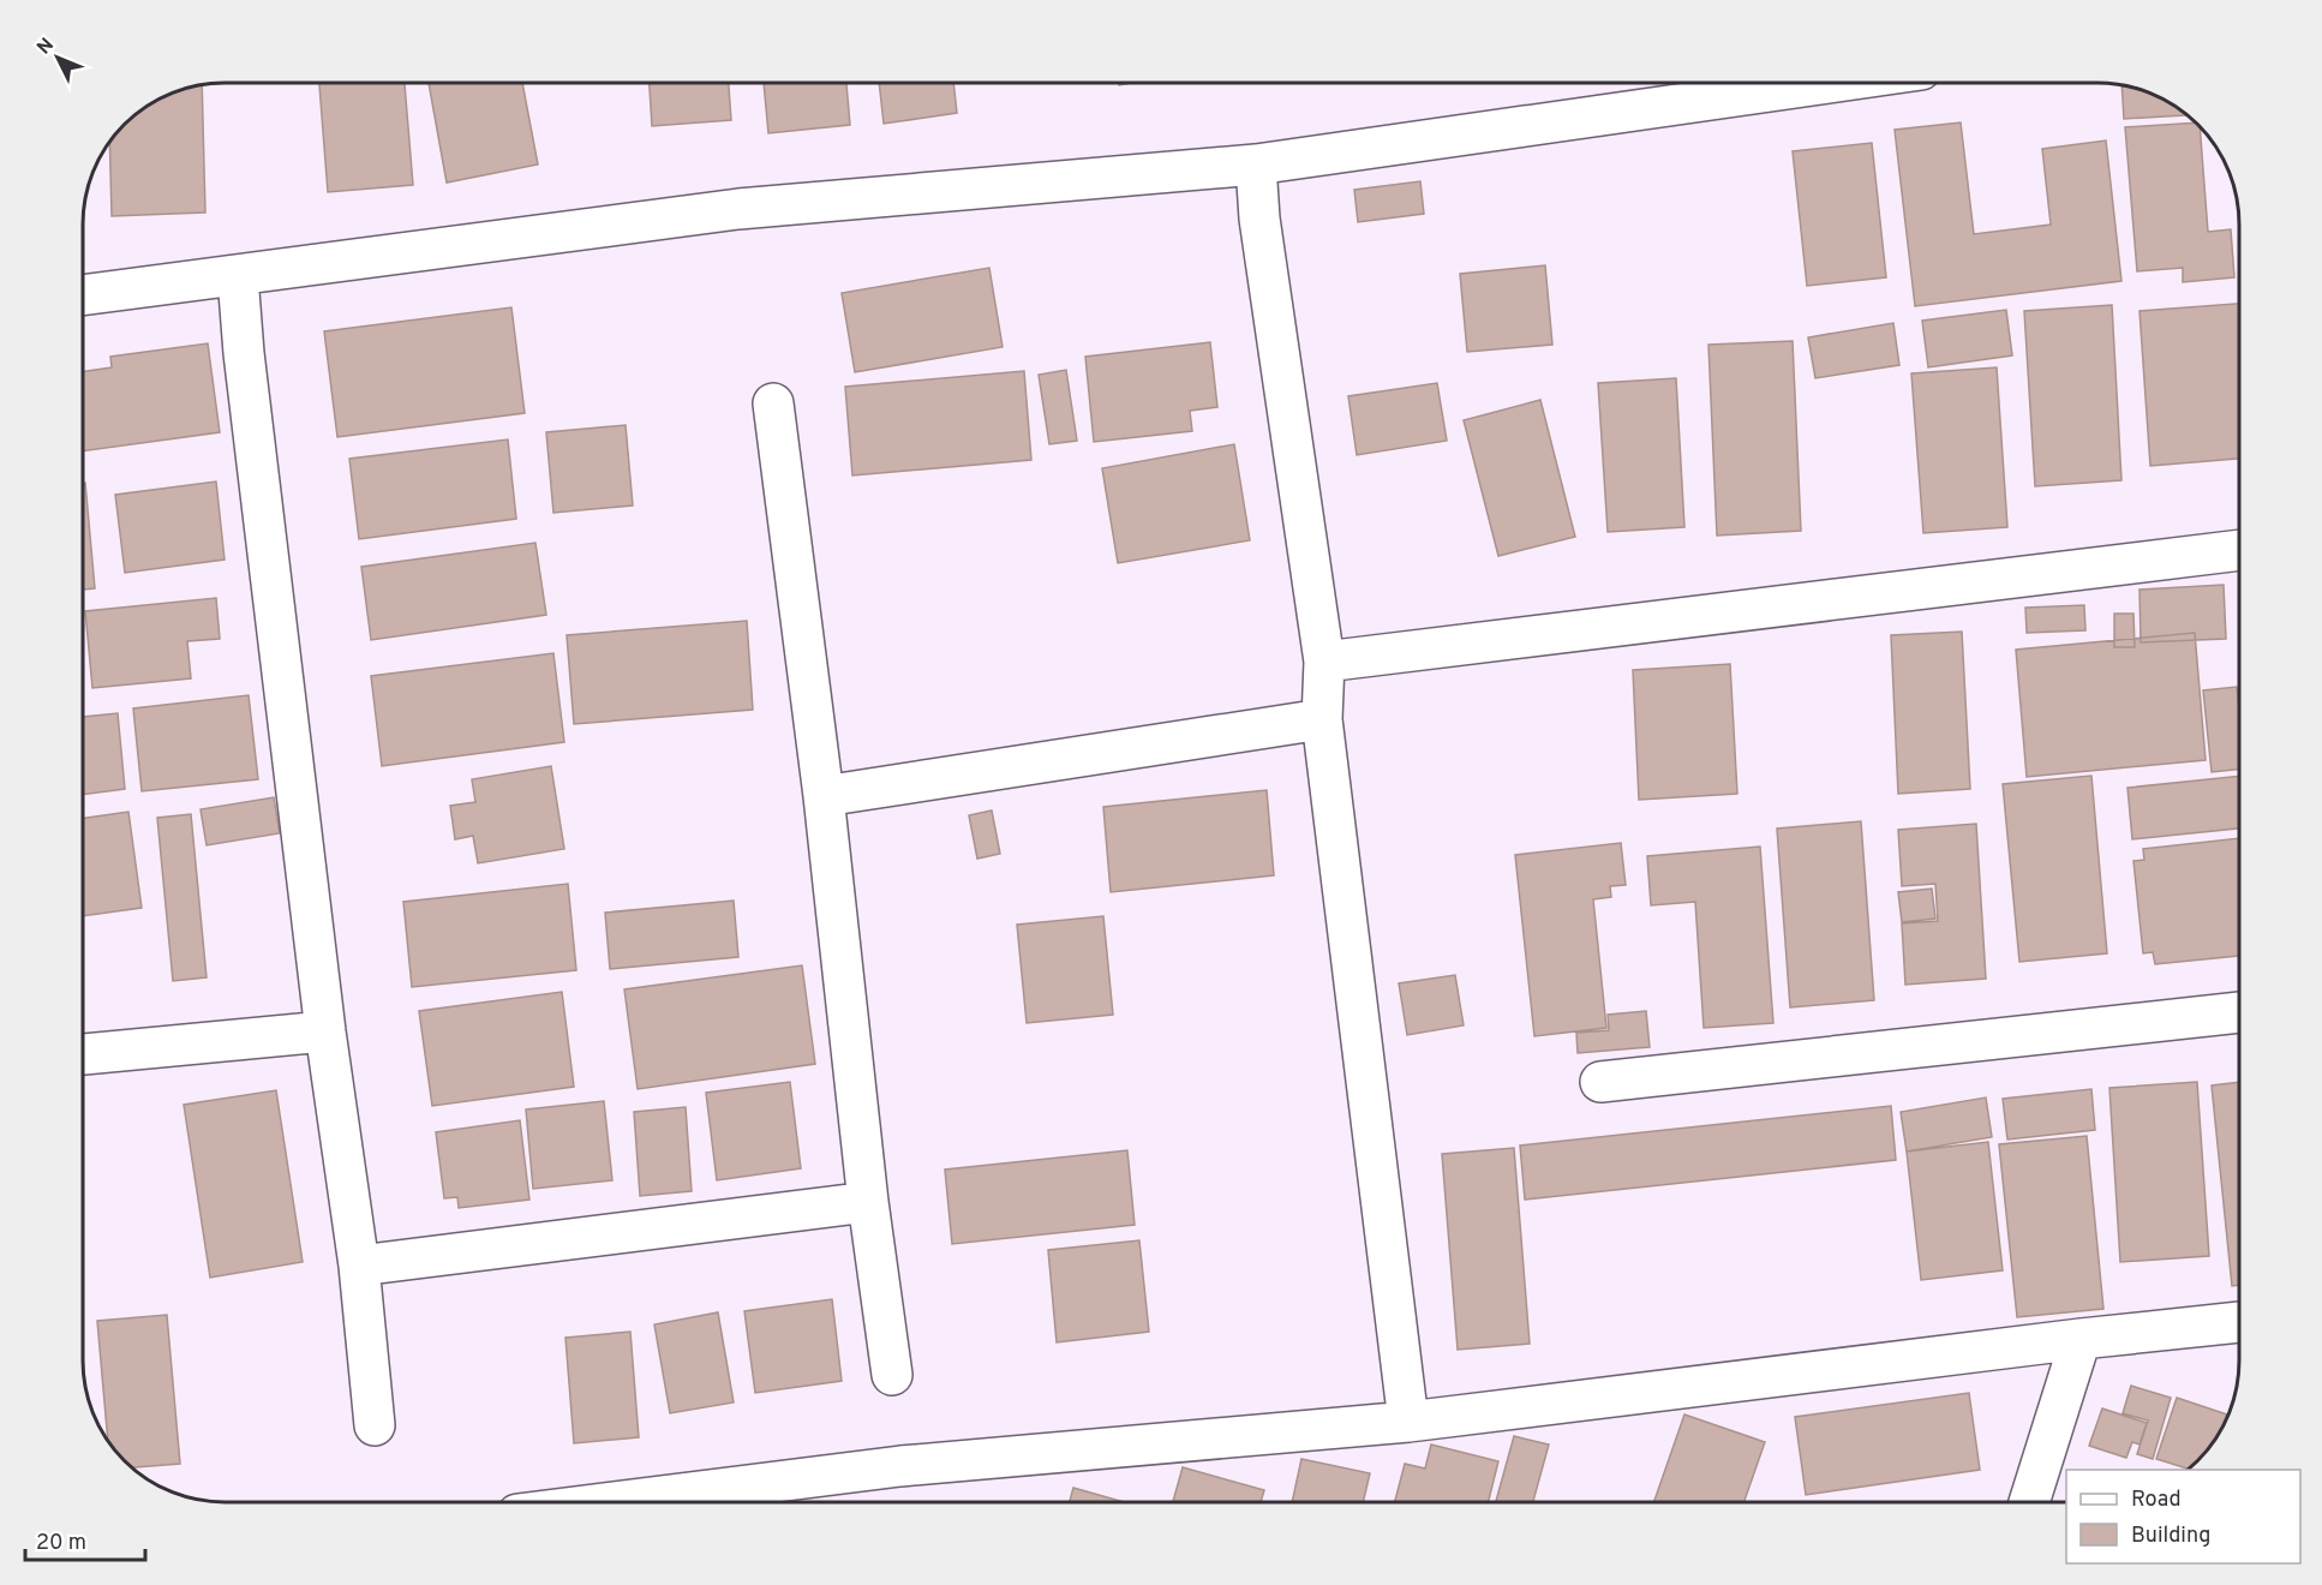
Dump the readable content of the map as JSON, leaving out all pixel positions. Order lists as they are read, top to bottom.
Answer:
{
  "legend": ["Road", "Building"],
  "scale_bar": "20 m",
  "north": "top left"
}
